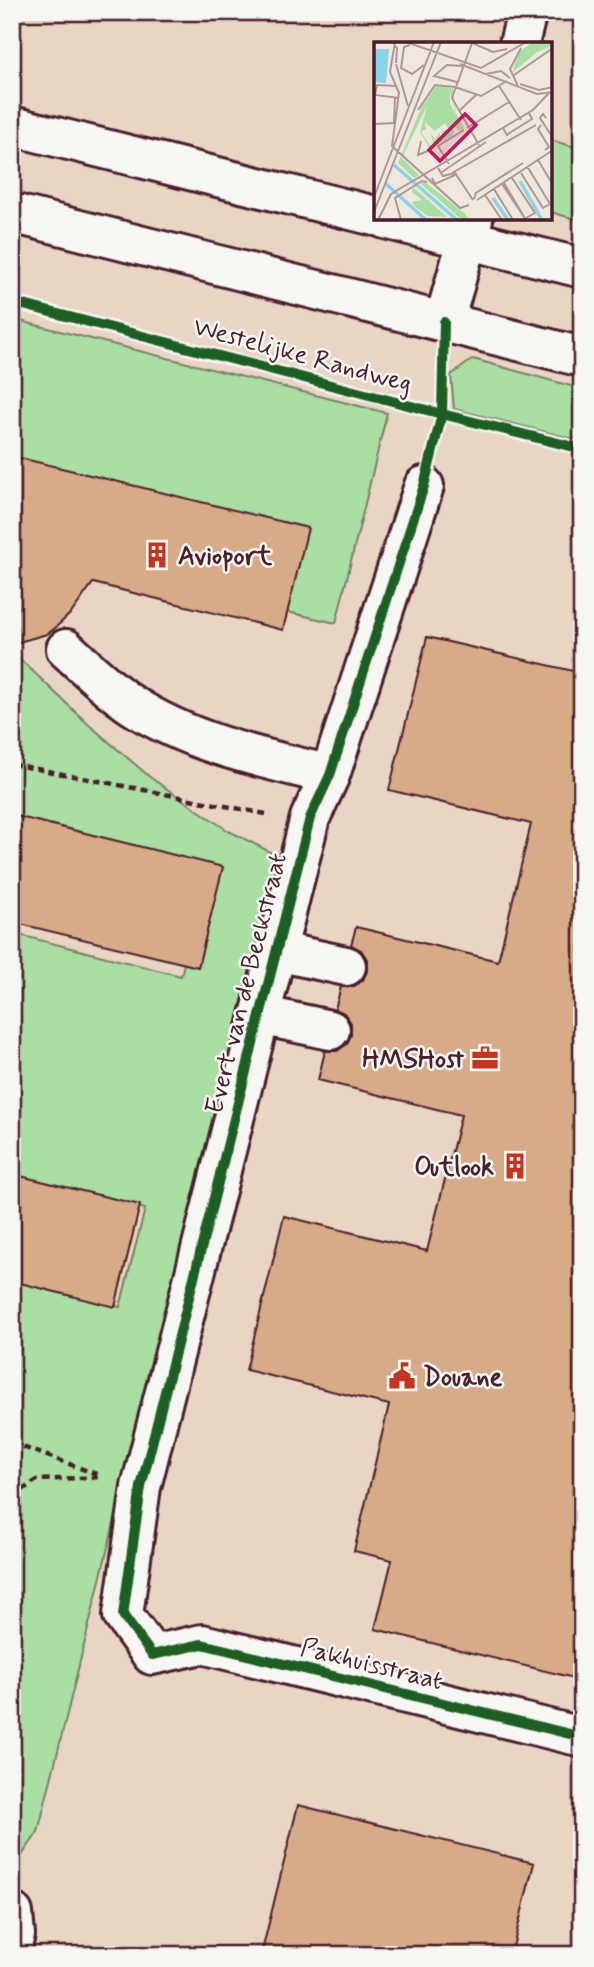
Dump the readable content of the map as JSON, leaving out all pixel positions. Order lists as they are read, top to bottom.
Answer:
{
  "streets": {
    "street": ["Evert van de Beekstraat", "Pakhuisstraat"],
    "cycle path": ["Westelijke Randweg"]
  },
  "crossings": [
    ["Evert van de Beekstraat", "Pakhuisstraat"]
  ],
  "places": {
    "building": ["Avioport", "Outlook"],
    "office": ["HMSHost"],
    "public building": ["Douane"]
  }
}
